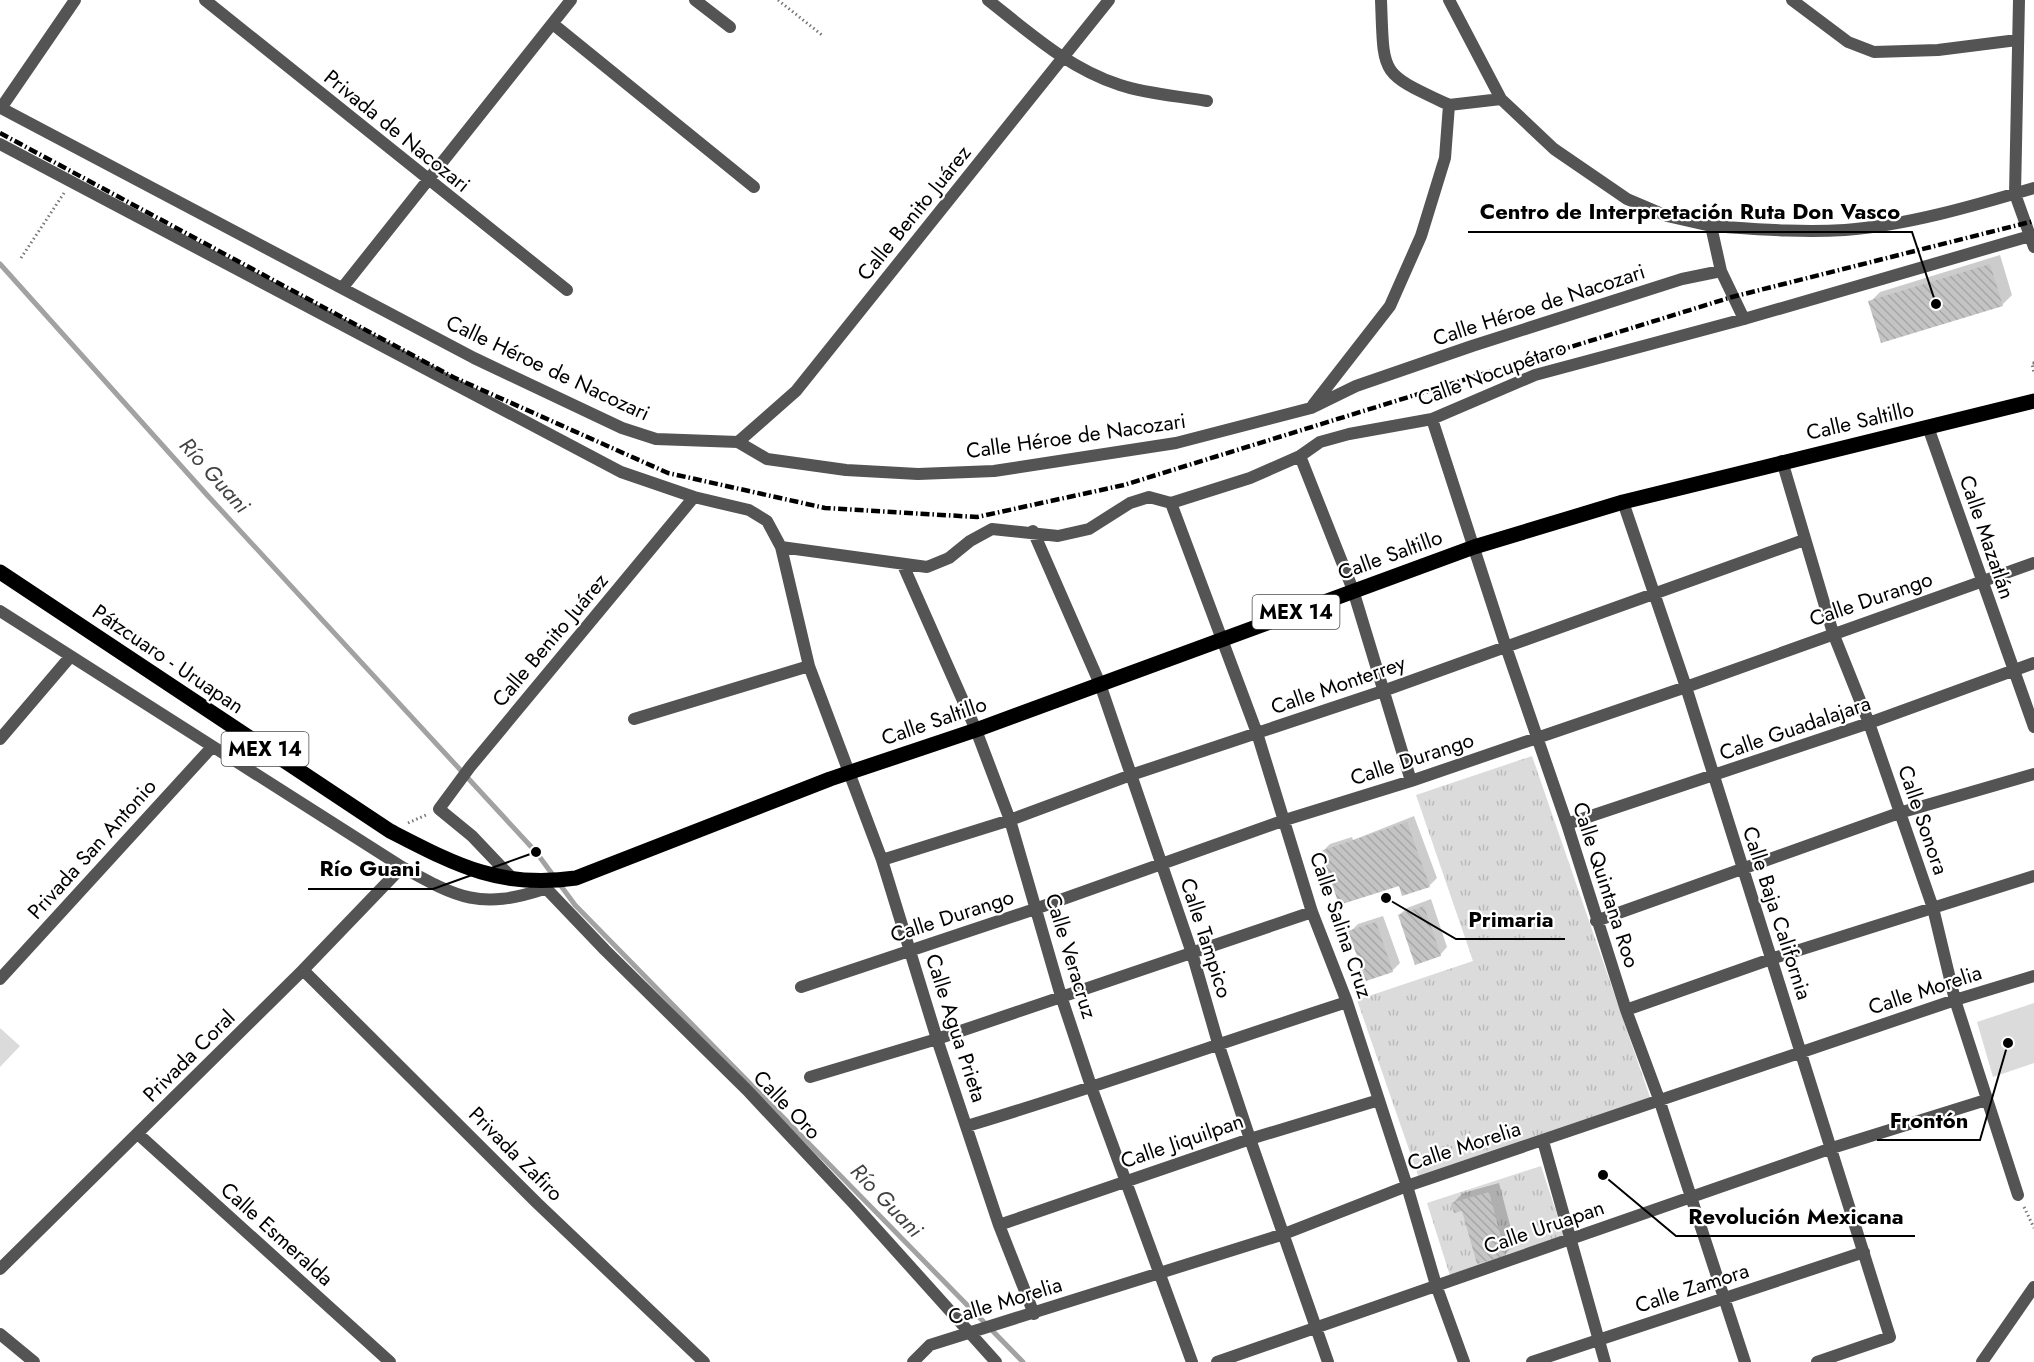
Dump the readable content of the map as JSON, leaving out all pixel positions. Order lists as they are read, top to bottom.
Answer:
{
  "streets": {
    "main road": ["Calle Saltillo", "MEX 14", "Pátzcuaro - Uruapan"],
    "street": [
      "Privada de Nacozari",
      "Calle Benito Juárez",
      "Calle Héroe de Nacozari",
      "Calle Nocupétaro",
      "Calle Mazatlán",
      "Calle Durango",
      "Calle Monterrey",
      "Calle Guadalajara",
      "Calle Sonora",
      "Privada San Antonio",
      "Calle Quintana Roo",
      "Calle Baja California",
      "Calle Salina Cruz",
      "Calle Tampico",
      "Calle Veracruz",
      "Calle Morelia",
      "Calle Agua Prieta",
      "Privada Coral",
      "Calle Oro",
      "Calle Jiquilpan",
      "Privada Zafiro",
      "Calle Uruapan",
      "Calle Esmeralda",
      "Calle Zamora"
    ]
  },
  "crossings": [
    ["Calle Benito Juárez", "Calle Héroe de Nacozari"],
    ["Calle Benito Juárez", "Calle Agua Prieta"],
    ["Calle Nocupétaro", "Calle Quintana Roo"],
    ["Calle Nocupétaro", "Calle Salina Cruz"],
    ["Calle Nocupétaro", "Calle Tampico"],
    ["Calle Nocupétaro", "Calle Veracruz"],
    ["Calle Nocupétaro", "Calle Agua Prieta"],
    ["Calle Saltillo", "Calle Mazatlán"],
    ["Calle Saltillo", "Pátzcuaro - Uruapan"],
    ["Calle Saltillo", "Calle Sonora"],
    ["Calle Saltillo", "Calle Quintana Roo"],
    ["Calle Saltillo", "Calle Baja California"],
    ["Calle Saltillo", "Calle Salina Cruz"],
    ["Calle Saltillo", "Calle Tampico"],
    ["Calle Saltillo", "Calle Veracruz"],
    ["Calle Saltillo", "Calle Agua Prieta"],
    ["Calle Mazatlán", "Calle Durango"],
    ["Calle Mazatlán", "Calle Guadalajara"],
    ["Calle Durango", "Calle Sonora"],
    ["Calle Durango", "Calle Quintana Roo"],
    ["Calle Durango", "Calle Baja California"],
    ["Calle Durango", "Calle Salina Cruz"],
    ["Calle Durango", "Calle Tampico"],
    ["Calle Durango", "Calle Veracruz"],
    ["Calle Durango", "Calle Agua Prieta"],
    ["Pátzcuaro - Uruapan", "Calle Oro"],
    ["Calle Monterrey", "Calle Sonora"],
    ["Calle Monterrey", "Calle Quintana Roo"],
    ["Calle Monterrey", "Calle Baja California"],
    ["Calle Monterrey", "Calle Salina Cruz"],
    ["Calle Monterrey", "Calle Tampico"],
    ["Calle Monterrey", "Calle Veracruz"],
    ["Calle Monterrey", "Calle Agua Prieta"],
    ["Calle Guadalajara", "Calle Sonora"],
    ["Calle Guadalajara", "Calle Quintana Roo"],
    ["Calle Guadalajara", "Calle Baja California"],
    ["Calle Sonora", "Calle Morelia"],
    ["Calle Sonora", "Calle Uruapan"],
    ["Calle Quintana Roo", "Calle Morelia"],
    ["Calle Quintana Roo", "Calle Uruapan"],
    ["Calle Quintana Roo", "Calle Zamora"],
    ["Calle Baja California", "Calle Morelia"],
    ["Calle Baja California", "Calle Uruapan"],
    ["Calle Baja California", "Calle Zamora"],
    ["Calle Salina Cruz", "Calle Morelia"],
    ["Calle Salina Cruz", "Calle Jiquilpan"],
    ["Calle Salina Cruz", "Calle Uruapan"],
    ["Calle Tampico", "Calle Morelia"],
    ["Calle Tampico", "Calle Jiquilpan"],
    ["Calle Tampico", "Calle Uruapan"],
    ["Calle Veracruz", "Calle Morelia"],
    ["Calle Veracruz", "Calle Jiquilpan"],
    ["Calle Morelia", "Calle Agua Prieta"],
    ["Calle Morelia", "Calle Oro"],
    ["Calle Agua Prieta", "Calle Jiquilpan"],
    ["Privada Coral", "Privada Zafiro"],
    ["Privada Coral", "Calle Esmeralda"]
  ],
  "water": ["Río Guani"],
  "places": [
    "Centro de Interpretación Ruta Don Vasco",
    "Río Guani",
    "Primaria",
    "Frontón",
    "Revolución Mexicana"
  ]
}
